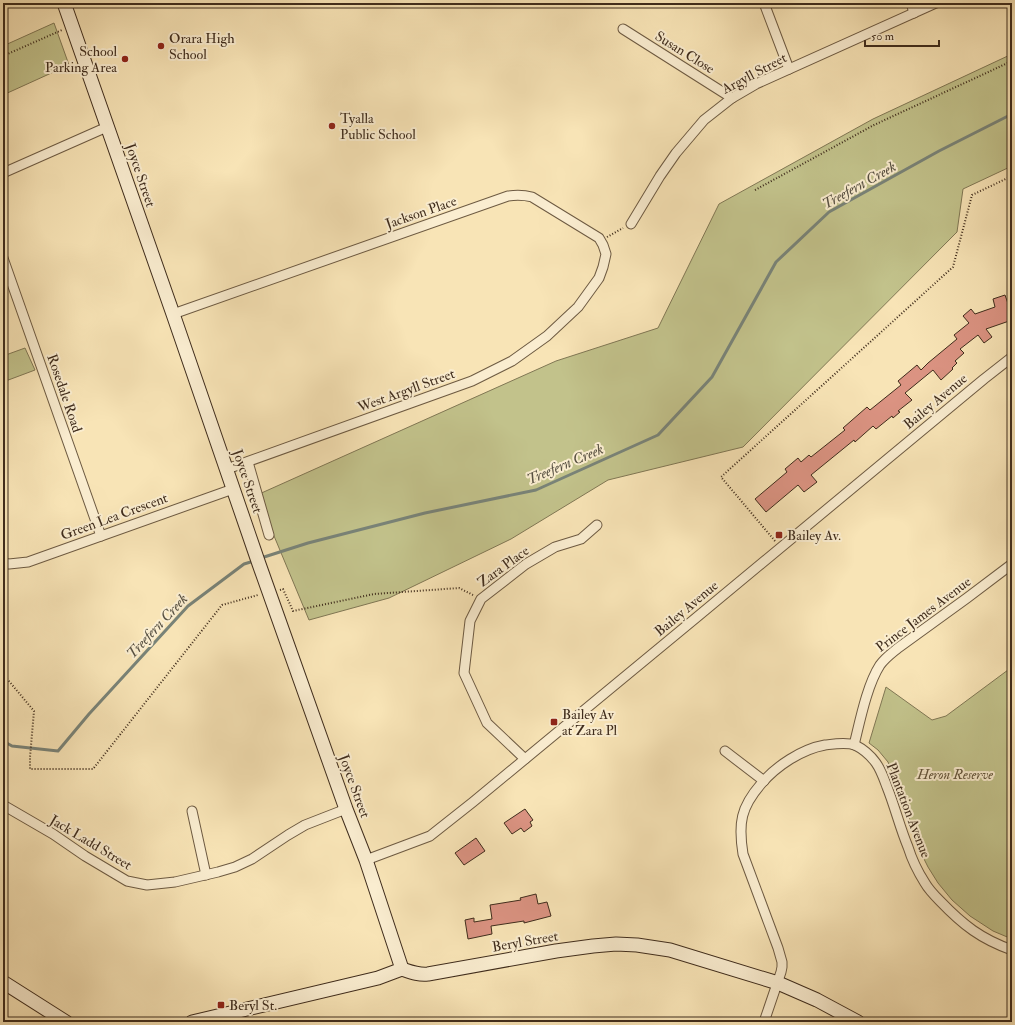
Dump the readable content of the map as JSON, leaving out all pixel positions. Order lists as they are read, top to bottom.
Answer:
{
  "streets": {
    "street": [
      "Susan Close",
      "Argyll Street",
      "Joyce Street",
      "Jackson Place",
      "West Argyll Street",
      "Rosedale Road",
      "Bailey Avenue",
      "Green Lea Crescent",
      "Zara Place",
      "Prince James Avenue",
      "Plantation Avenue",
      "Jack Ladd Street",
      "Beryl Street"
    ]
  },
  "crossings": [
    ["Susan Close", "Argyll Street"],
    ["Joyce Street", "Jackson Place"],
    ["Joyce Street", "West Argyll Street"],
    ["Joyce Street", "Bailey Avenue"],
    ["Joyce Street", "Green Lea Crescent"],
    ["Joyce Street", "Jack Ladd Street"],
    ["Joyce Street", "Beryl Street"],
    ["Jackson Place", "West Argyll Street"],
    ["Rosedale Road", "Green Lea Crescent"],
    ["Bailey Avenue", "Zara Place"],
    ["Prince James Avenue", "Plantation Avenue"]
  ],
  "water": ["Treefern Creek"],
  "parks": ["Heron Reserve"],
  "places": {
    "other": ["Orara High School", "School Parking Area", "Tyalla Public School"],
    "transit": ["Bailey Av.", "Bailey Av at Zara Pl", "Beryl St."]
  },
  "scale_bar": "50 m"
}
